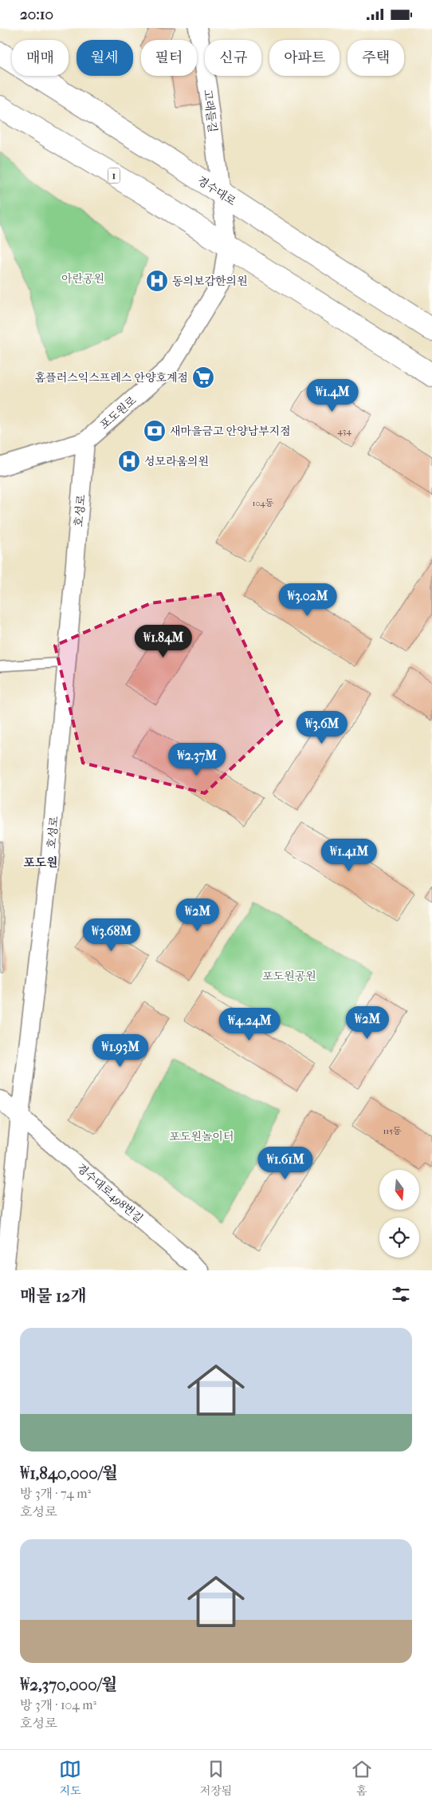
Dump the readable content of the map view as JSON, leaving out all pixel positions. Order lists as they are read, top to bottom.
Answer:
{
  "streets": {
    "main road": ["1", "경수대로"],
    "street": [
      "고래들길",
      "포도원로",
      "호성로",
      "경수대로498번길"
    ]
  },
  "crossings": [
    ["고래들길", "1"],
    ["고래들길", "경수대로"],
    ["고래들길", "포도원로"],
    ["1", "포도원로"],
    ["포도원로", "호성로"],
    ["호성로", "경수대로498번길"]
  ],
  "districts": ["포도원"],
  "parks": ["아란공원", "포도원공원", "포도원놀이터"],
  "places": {
    "hospital": ["동의보감한의원", "성모라움의원"],
    "supermarket": ["홈플러스익스프레스 안양호계점"],
    "bank": ["새마을금고 안양남부지점"]
  },
  "house_numbers": ["434", "104동", "115동"],
  "north": "bottom",
  "page": {
    "status": "20:10",
    "chip": [
      "매매",
      "월세",
      "필터",
      "신규",
      "아파트",
      "주택"
    ],
    "price": [
      "₩1.4M",
      "₩3.02M",
      "₩1.84M",
      "₩3.6M",
      "₩2.37M",
      "₩1.41M",
      "₩2M",
      "₩3.68M",
      "₩2M",
      "₩4.24M",
      "₩1.93M",
      "₩1.61M"
    ],
    "heading": "매물 12개",
    "list": [
      {
        "name": "₩1,840,000/월",
        "note": "방 3개 · 74 m² · 호성로"
      },
      {
        "name": "₩2,370,000/월",
        "note": "방 3개 · 104 m² · 호성로"
      }
    ],
    "tabs": ["지도", "저장됨", "홈"]
  }
}
